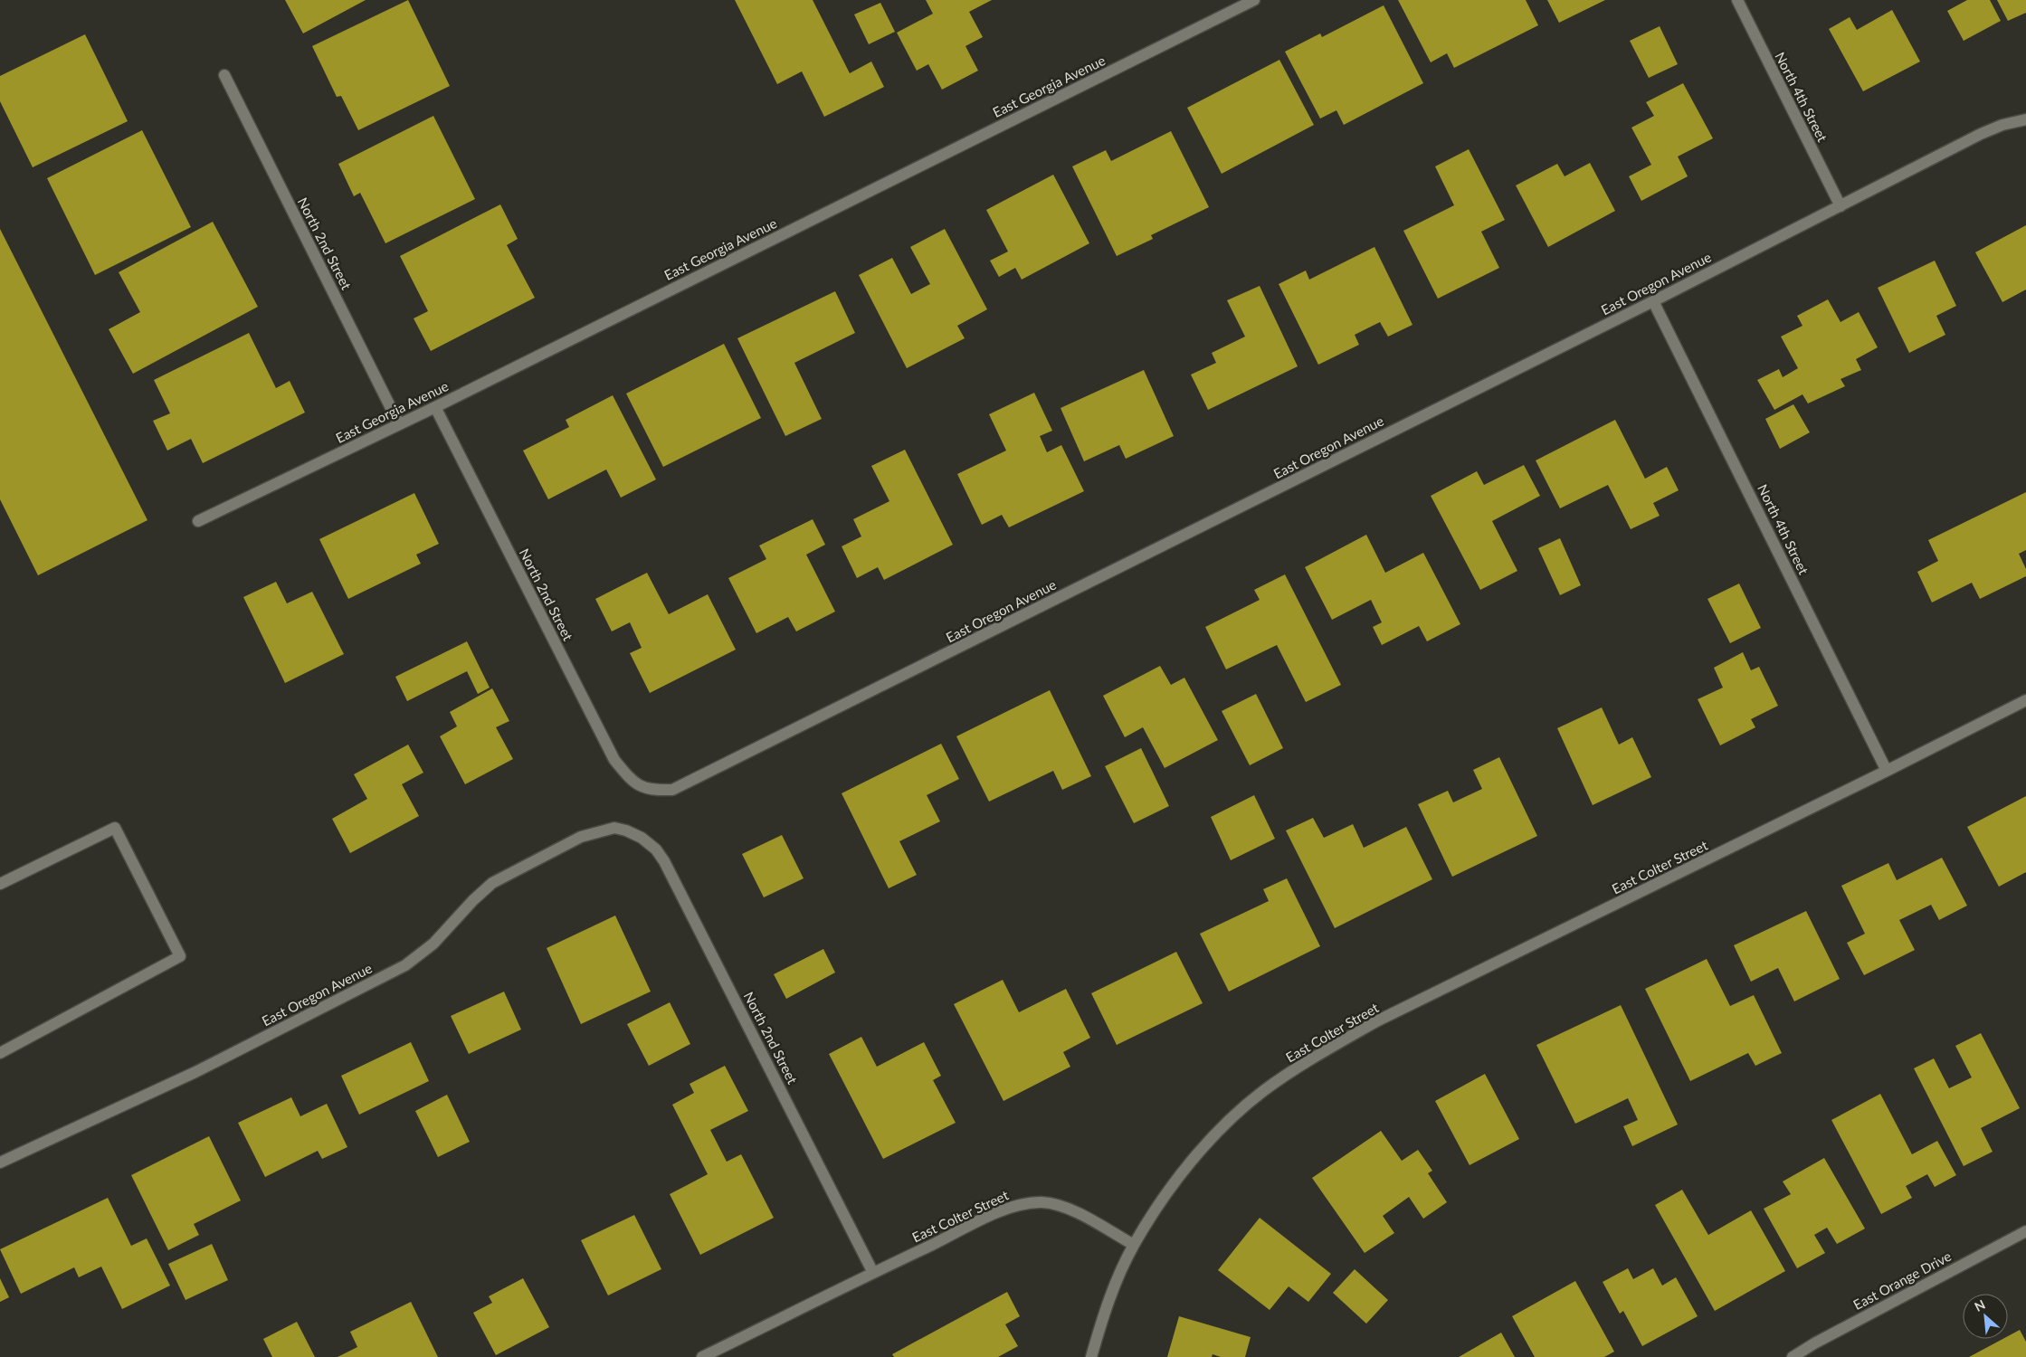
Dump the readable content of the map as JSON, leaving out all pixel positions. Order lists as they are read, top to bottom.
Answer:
{
  "streets": {
    "street": [
      "East Georgia Avenue",
      "North 4th Street",
      "North 2nd Street",
      "East Oregon Avenue",
      "East Colter Street",
      "East Orange Drive"
    ]
  },
  "crossings": [
    ["East Georgia Avenue", "North 2nd Street"],
    ["North 4th Street", "East Oregon Avenue"],
    ["North 4th Street", "East Colter Street"],
    ["North 2nd Street", "East Oregon Avenue"],
    ["North 2nd Street", "East Colter Street"]
  ],
  "north": "top left"
}
